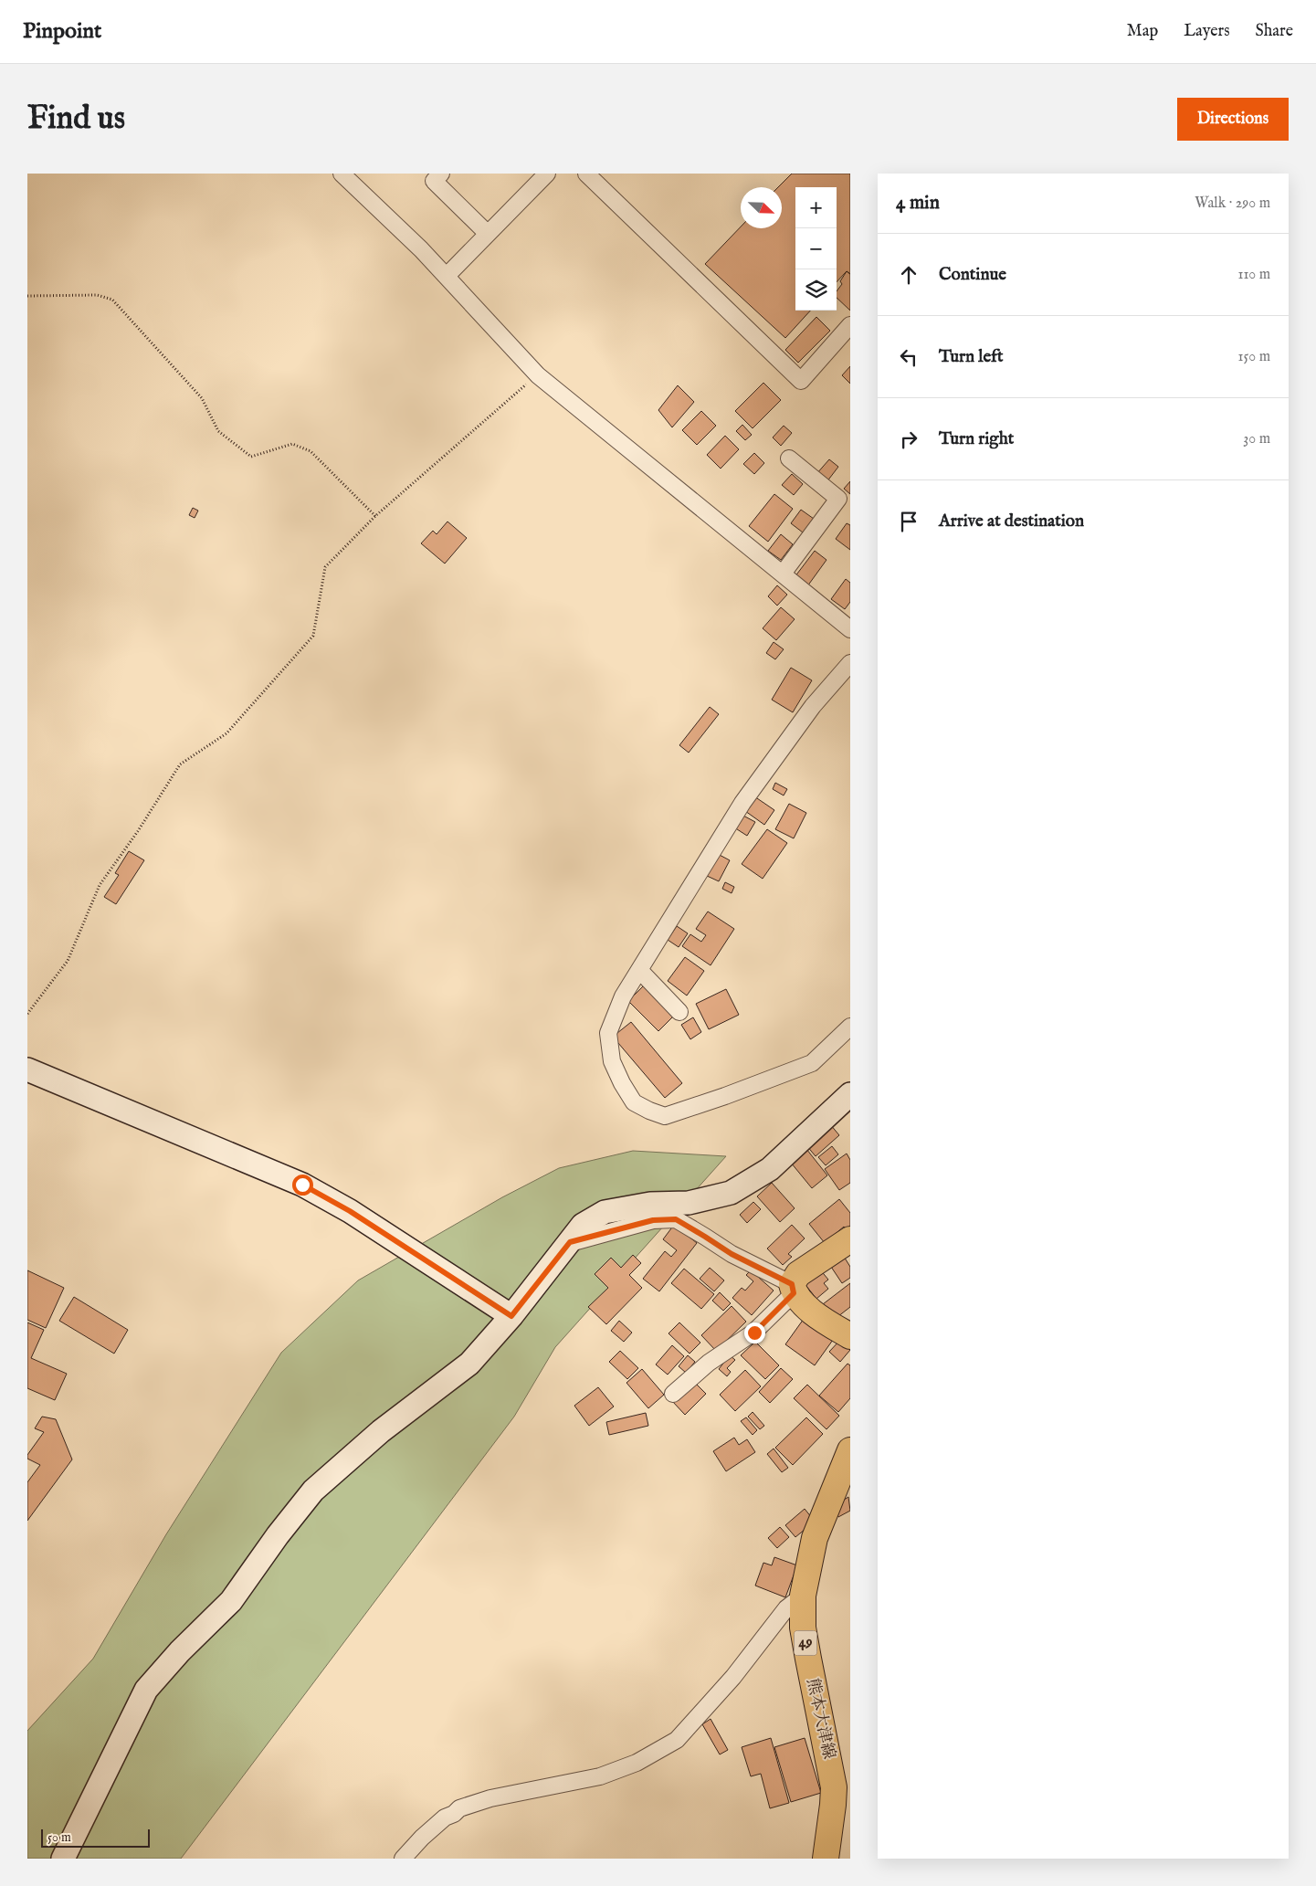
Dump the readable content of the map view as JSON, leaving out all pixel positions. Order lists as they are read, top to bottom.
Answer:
{
  "streets": {
    "main road": ["49", "熊本大津線"]
  },
  "scale_bar": "50 m",
  "north": "bottom right",
  "page": {
    "header": "Pinpoint",
    "nav": ["Map", "Layers", "Share"],
    "buttons": "Directions",
    "title": "Find us",
    "heading": ["4 min", "Walk · 290 m"],
    "map_buttons": ["+", "−"],
    "list": [
      ["Continue", "110 m"],
      ["Turn left", "150 m"],
      ["Turn right", "30 m"],
      "Arrive at destination"
    ],
    "scale": "50 m"
  }
}
